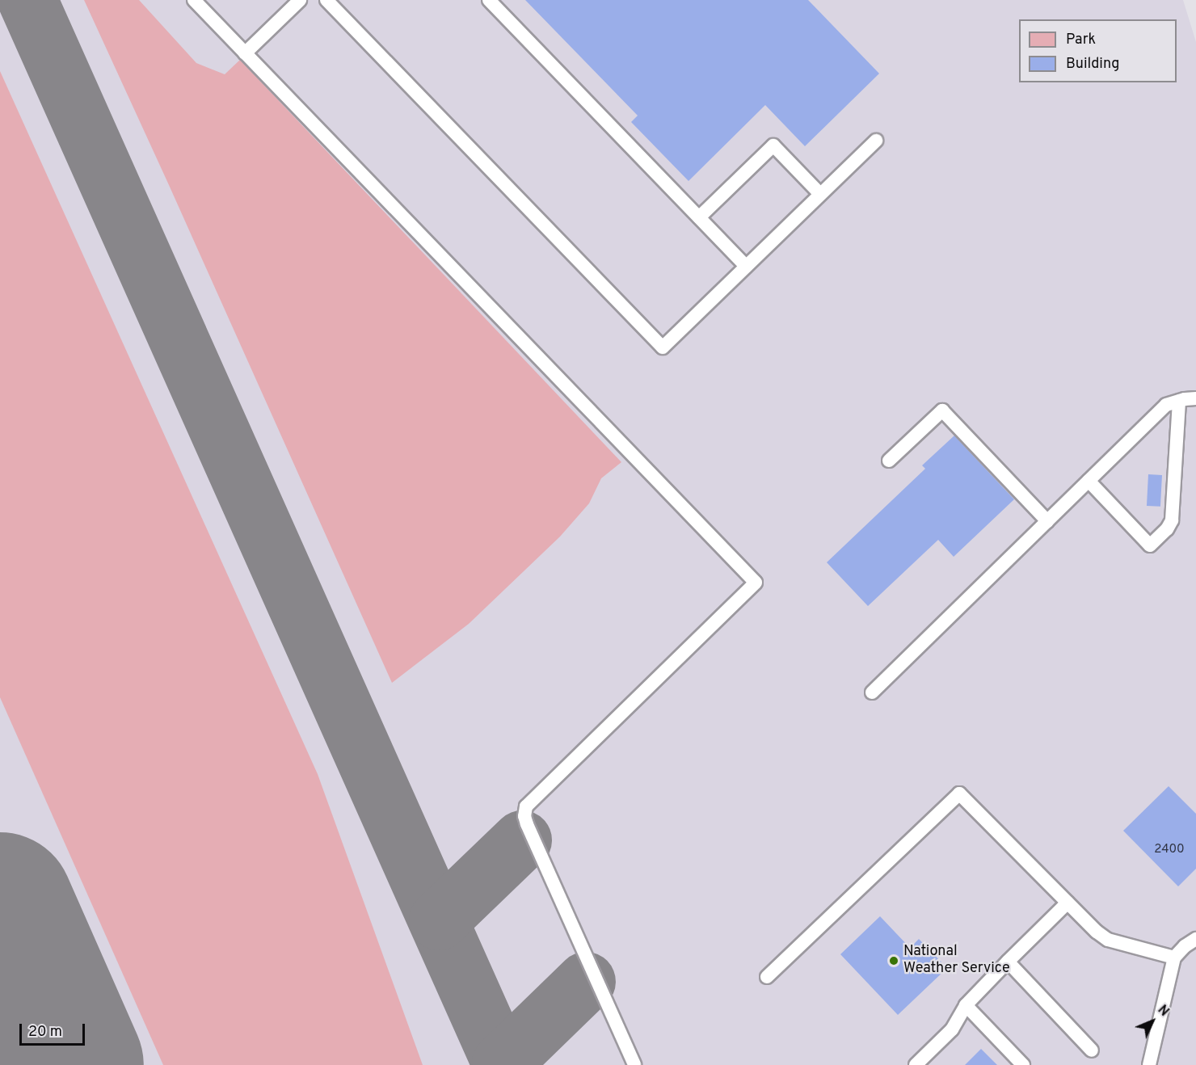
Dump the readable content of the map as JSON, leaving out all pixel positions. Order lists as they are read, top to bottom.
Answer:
{
  "places": ["National Weather Service"],
  "house_numbers": ["2400"],
  "legend": ["Park", "Building"],
  "scale_bar": "20 m",
  "north": "top right"
}
